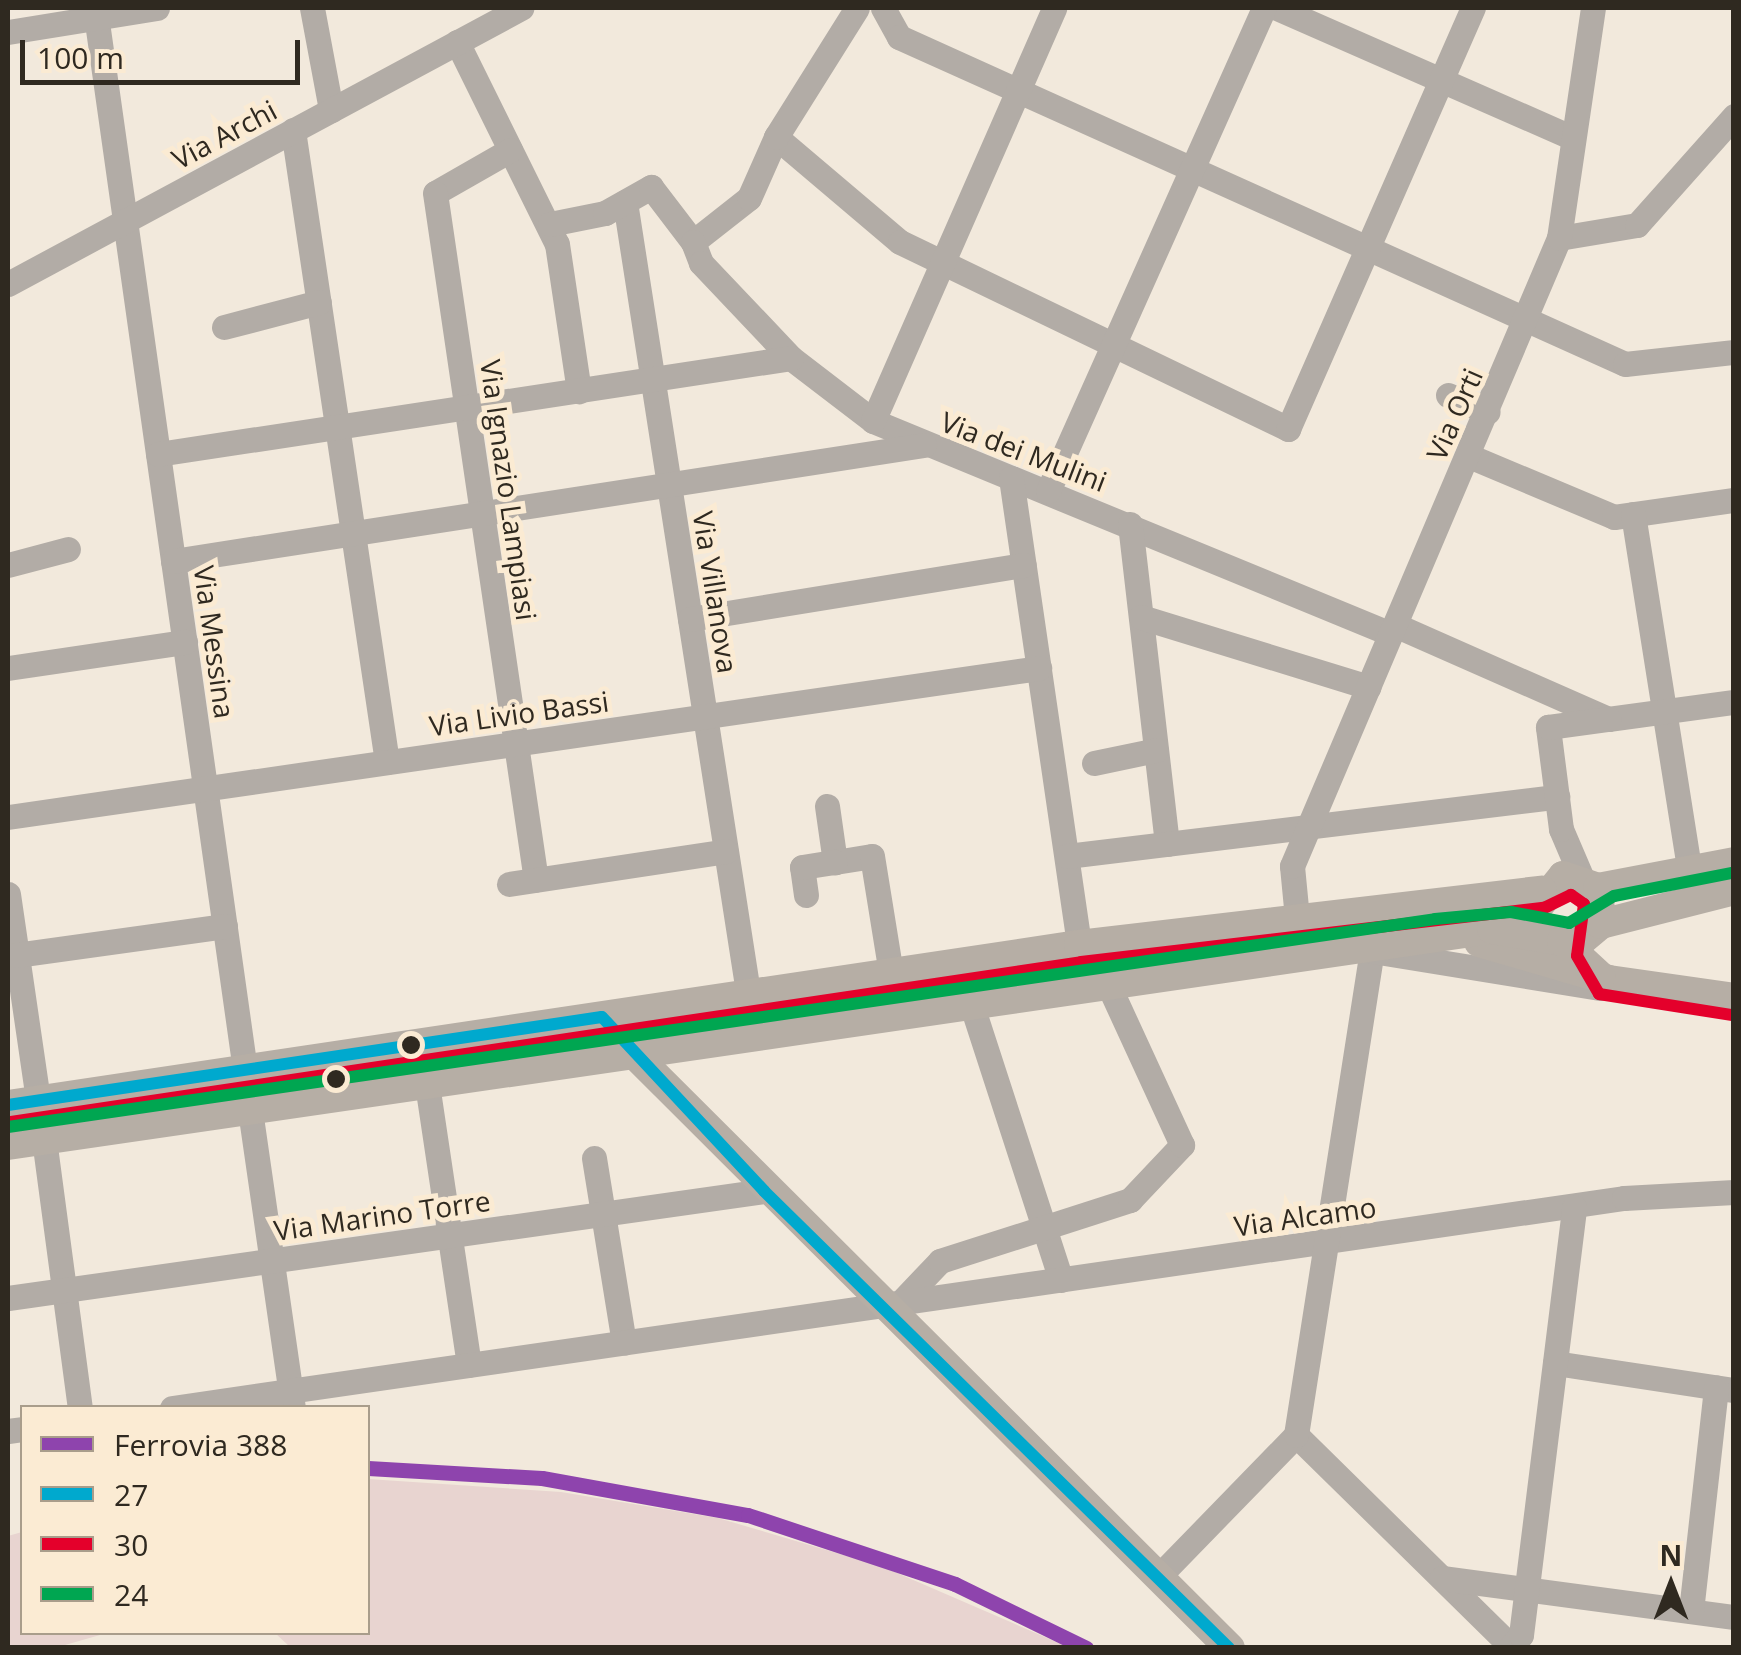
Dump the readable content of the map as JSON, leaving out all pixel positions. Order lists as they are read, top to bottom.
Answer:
{
  "streets": {
    "street": [
      "Via Archi",
      "Via Orti",
      "Via dei Mulini",
      "Via Ignazio Lampiasi",
      "Via Villanova",
      "Via Messina",
      "Via Livio Bassi",
      "Via Marino Torre",
      "Via Alcamo"
    ]
  },
  "crossings": [
    ["Via Archi", "Via Messina"],
    ["Via Orti", "Via dei Mulini"],
    ["Via dei Mulini", "Via Villanova"],
    ["Via Ignazio Lampiasi", "Via Livio Bassi"],
    ["Via Villanova", "Via Livio Bassi"],
    ["Via Messina", "Via Livio Bassi"]
  ],
  "lines": [
    "transit line 24",
    "transit line 30",
    "transit line 27",
    "rail line 388"
  ],
  "legend": [
    "Ferrovia 388",
    "27",
    "30",
    "24"
  ],
  "scale_bar": "100 m",
  "north": "top"
}
